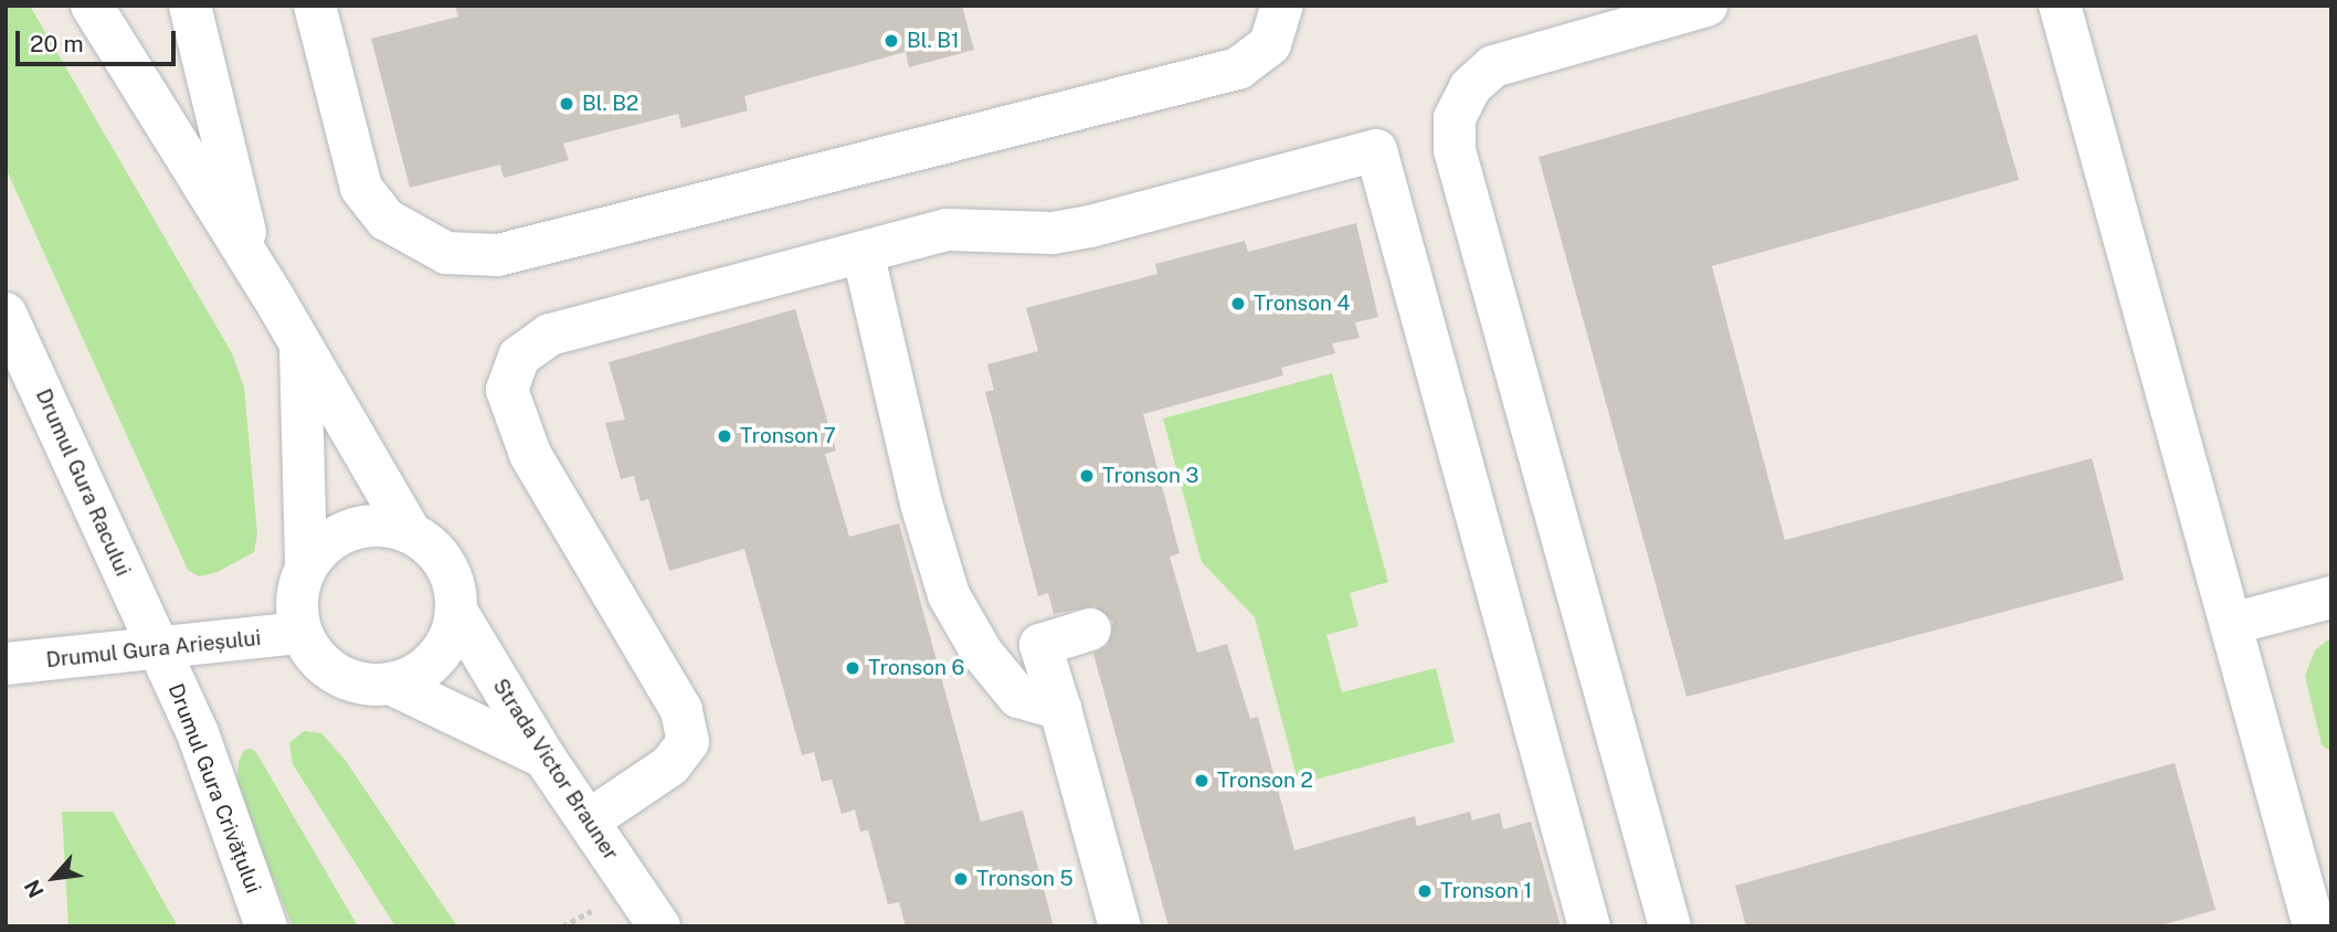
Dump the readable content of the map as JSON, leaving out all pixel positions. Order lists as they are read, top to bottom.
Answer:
{
  "streets": {
    "street": [
      "Drumul Gura Racului",
      "Drumul Gura Arieșului",
      "Strada Victor Brauner",
      "Drumul Gura Crivățului"
    ]
  },
  "crossings": [
    ["Drumul Gura Racului", "Drumul Gura Arieșului"],
    ["Drumul Gura Racului", "Drumul Gura Crivățului"],
    ["Drumul Gura Arieșului", "Strada Victor Brauner"],
    ["Drumul Gura Arieșului", "Drumul Gura Crivățului"]
  ],
  "places": [
    "Bl. B1",
    "Bl. B2",
    "Tronson 4",
    "Tronson 7",
    "Tronson 3",
    "Tronson 6",
    "Tronson 2",
    "Tronson 5",
    "Tronson 1"
  ],
  "scale_bar": "20 m",
  "north": "bottom left"
}
